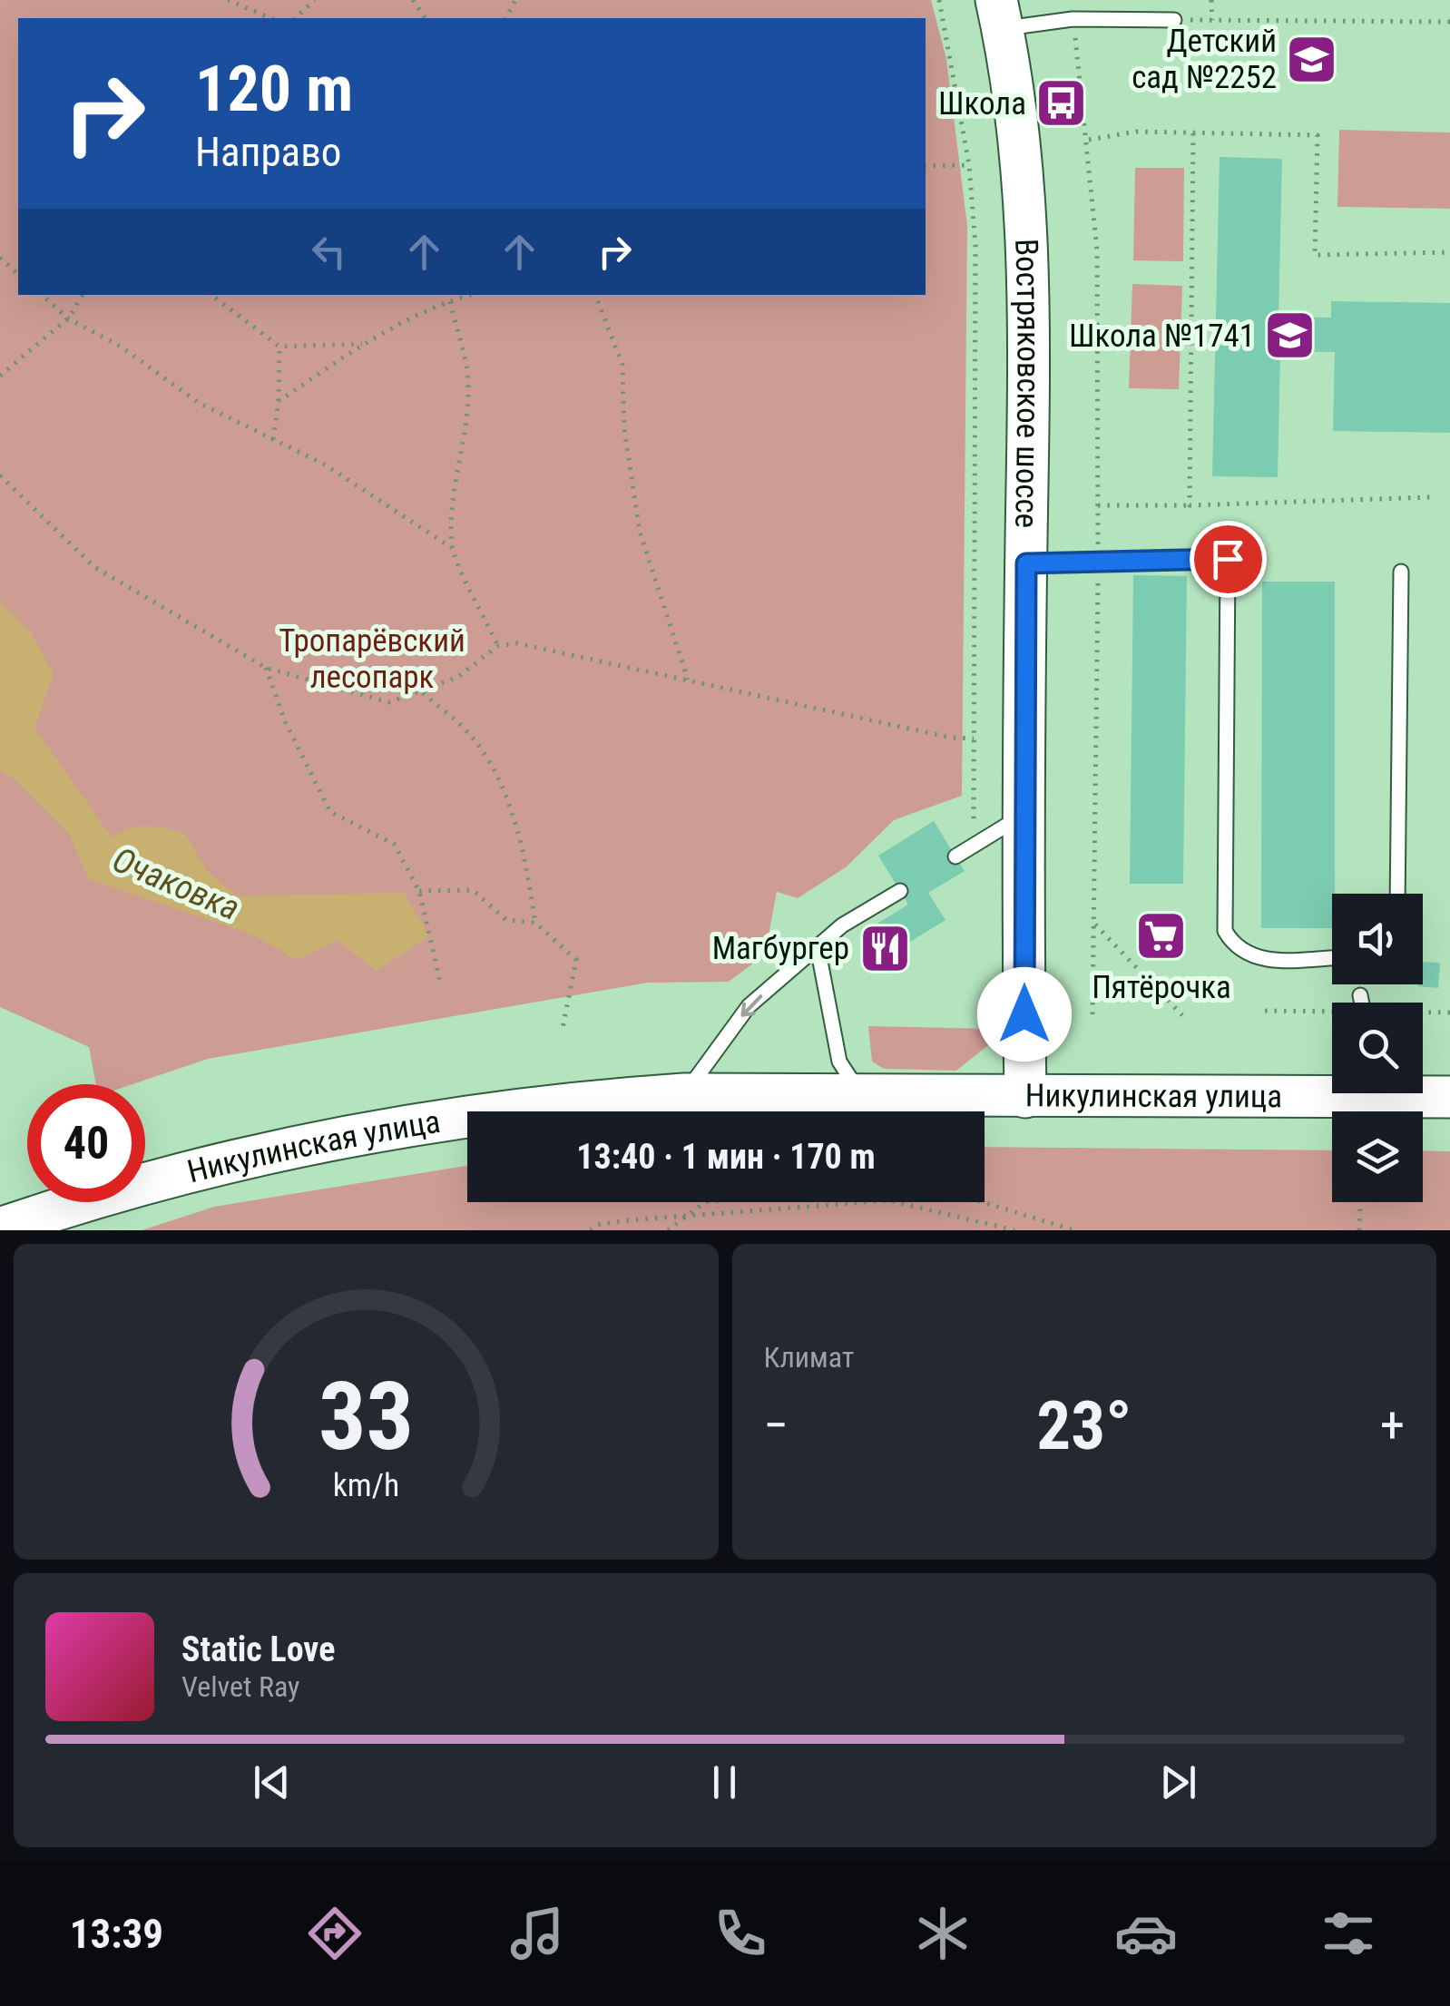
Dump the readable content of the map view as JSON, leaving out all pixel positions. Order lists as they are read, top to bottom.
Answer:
{
  "streets": {
    "main road": ["Востряковское шоссе", "Никулинская улица"]
  },
  "crossings": [
    ["Востряковское шоссе", "Никулинская улица"]
  ],
  "water": ["Очаковка"],
  "parks": ["Тропарёвский лесопарк"],
  "places": {
    "school or university": ["Детский сад №2252", "Школа №1741"],
    "bus stop": ["Школа"],
    "supermarket": ["Пятёрочка"],
    "restaurant": ["Магбургер"]
  },
  "page": {
    "turn": ["120 m", "Направо"],
    "limit": "40",
    "trip": "13:40 · 1 мин · 170 m",
    "tile": "Климат",
    "heat": ["−", "23°", "+"],
    "song": ["Static Love", "Velvet Ray"],
    "tabs": "13:39",
    "gauge": ["33", "km/h"]
  }
}
